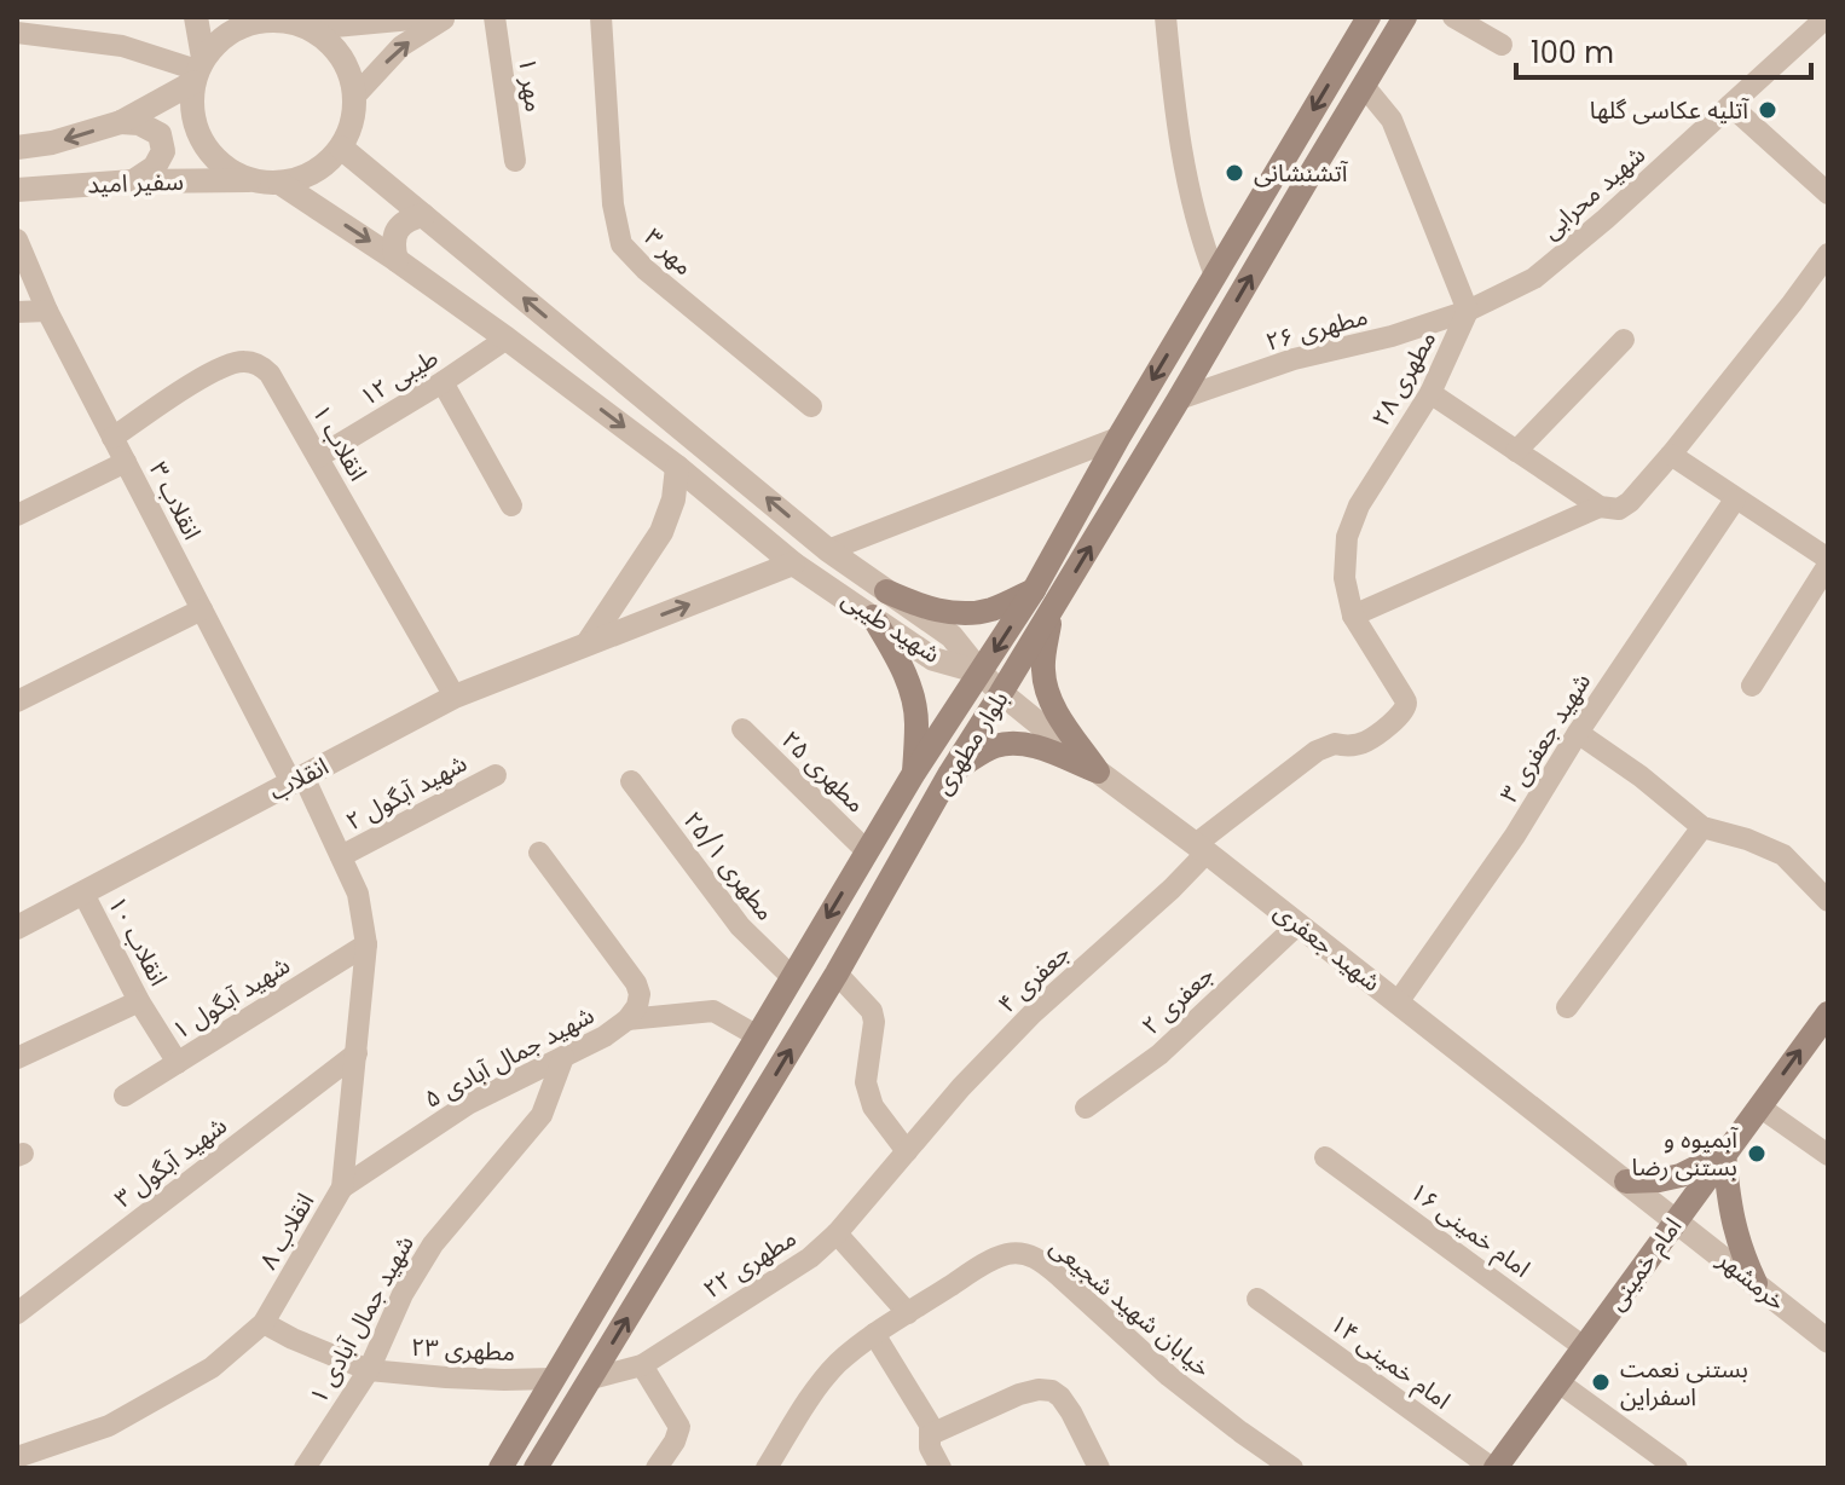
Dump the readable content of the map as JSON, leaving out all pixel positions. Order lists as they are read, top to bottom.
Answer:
{
  "streets": {
    "main road": ["بلوار مطهری", "امام خمینی"],
    "street": [
      "مهر ۱",
      "سفیر امید",
      "شهید محرابی",
      "مهر ۳",
      "مطهری ۲۶",
      "طیبی ۱۲",
      "مطهری ۲۸",
      "انقلاب ۱",
      "انقلاب ۳",
      "شهید طیبی",
      "شهید جعفری ۳",
      "مطهری ۲۵",
      "انقلاب",
      "شهید آبگول ۲",
      "مطهری ۲۵/۱",
      "انقلاب ۱۰",
      "شهید جعفری",
      "جعفری ۴",
      "شهید آبگول ۱",
      "جعفری ۲",
      "شهید جمال آبادی ۵",
      "شهید آبگول ۳",
      "امام خمینی ۱۶",
      "انقلاب ۸",
      "مطهری ۲۲",
      "خرمشهر",
      "خیابان شهید شجیعی",
      "شهید جمال آبادی ۱",
      "مطهری ۲۳",
      "امام خمینی ۱۴"
    ]
  },
  "crossings": [
    ["سفیر امید", "شهید طیبی"],
    ["شهید محرابی", "مطهری ۲۶"],
    ["شهید محرابی", "مطهری ۲۸"],
    ["مطهری ۲۶", "مطهری ۲۸"],
    ["مطهری ۲۶", "بلوار مطهری"],
    ["طیبی ۱۲", "انقلاب ۱"],
    ["طیبی ۱۲", "شهید طیبی"],
    ["مطهری ۲۸", "جعفری ۴"],
    ["انقلاب ۱", "انقلاب ۳"],
    ["انقلاب ۱", "انقلاب"],
    ["انقلاب ۳", "انقلاب"],
    ["انقلاب ۳", "انقلاب ۸"],
    ["شهید طیبی", "بلوار مطهری"],
    ["شهید طیبی", "انقلاب"],
    ["شهید طیبی", "شهید جعفری"],
    ["شهید جعفری ۳", "شهید جعفری"],
    ["بلوار مطهری", "مطهری ۲۵"],
    ["بلوار مطهری", "مطهری ۲۵/۱"],
    ["بلوار مطهری", "شهید جعفری"],
    ["بلوار مطهری", "مطهری ۲۲"],
    ["بلوار مطهری", "مطهری ۲۳"],
    ["انقلاب", "انقلاب ۱۰"],
    ["انقلاب", "انقلاب ۸"],
    ["شهید آبگول ۲", "انقلاب ۸"],
    ["انقلاب ۱۰", "شهید آبگول ۱"],
    ["شهید جعفری", "جعفری ۴"],
    ["شهید جعفری", "جعفری ۲"],
    ["شهید جعفری", "امام خمینی"],
    ["شهید جعفری", "خرمشهر"],
    ["جعفری ۴", "مطهری ۲۲"],
    ["شهید آبگول ۱", "انقلاب ۸"],
    ["شهید جمال آبادی ۵", "انقلاب ۸"],
    ["شهید جمال آبادی ۵", "شهید جمال آبادی ۱"],
    ["شهید آبگول ۳", "انقلاب ۸"],
    ["امام خمینی ۱۶", "امام خمینی"],
    ["انقلاب ۸", "مطهری ۲۳"],
    ["امام خمینی", "خرمشهر"],
    ["امام خمینی", "امام خمینی ۱۴"],
    ["شهید جمال آبادی ۱", "مطهری ۲۳"]
  ],
  "places": [
    "آتلیه عکاسی گلها",
    "آتشنشانی",
    "آبمیوه و بستنی رضا",
    "بستنی نعمت اسفراین"
  ],
  "scale_bar": "100 m"
}
